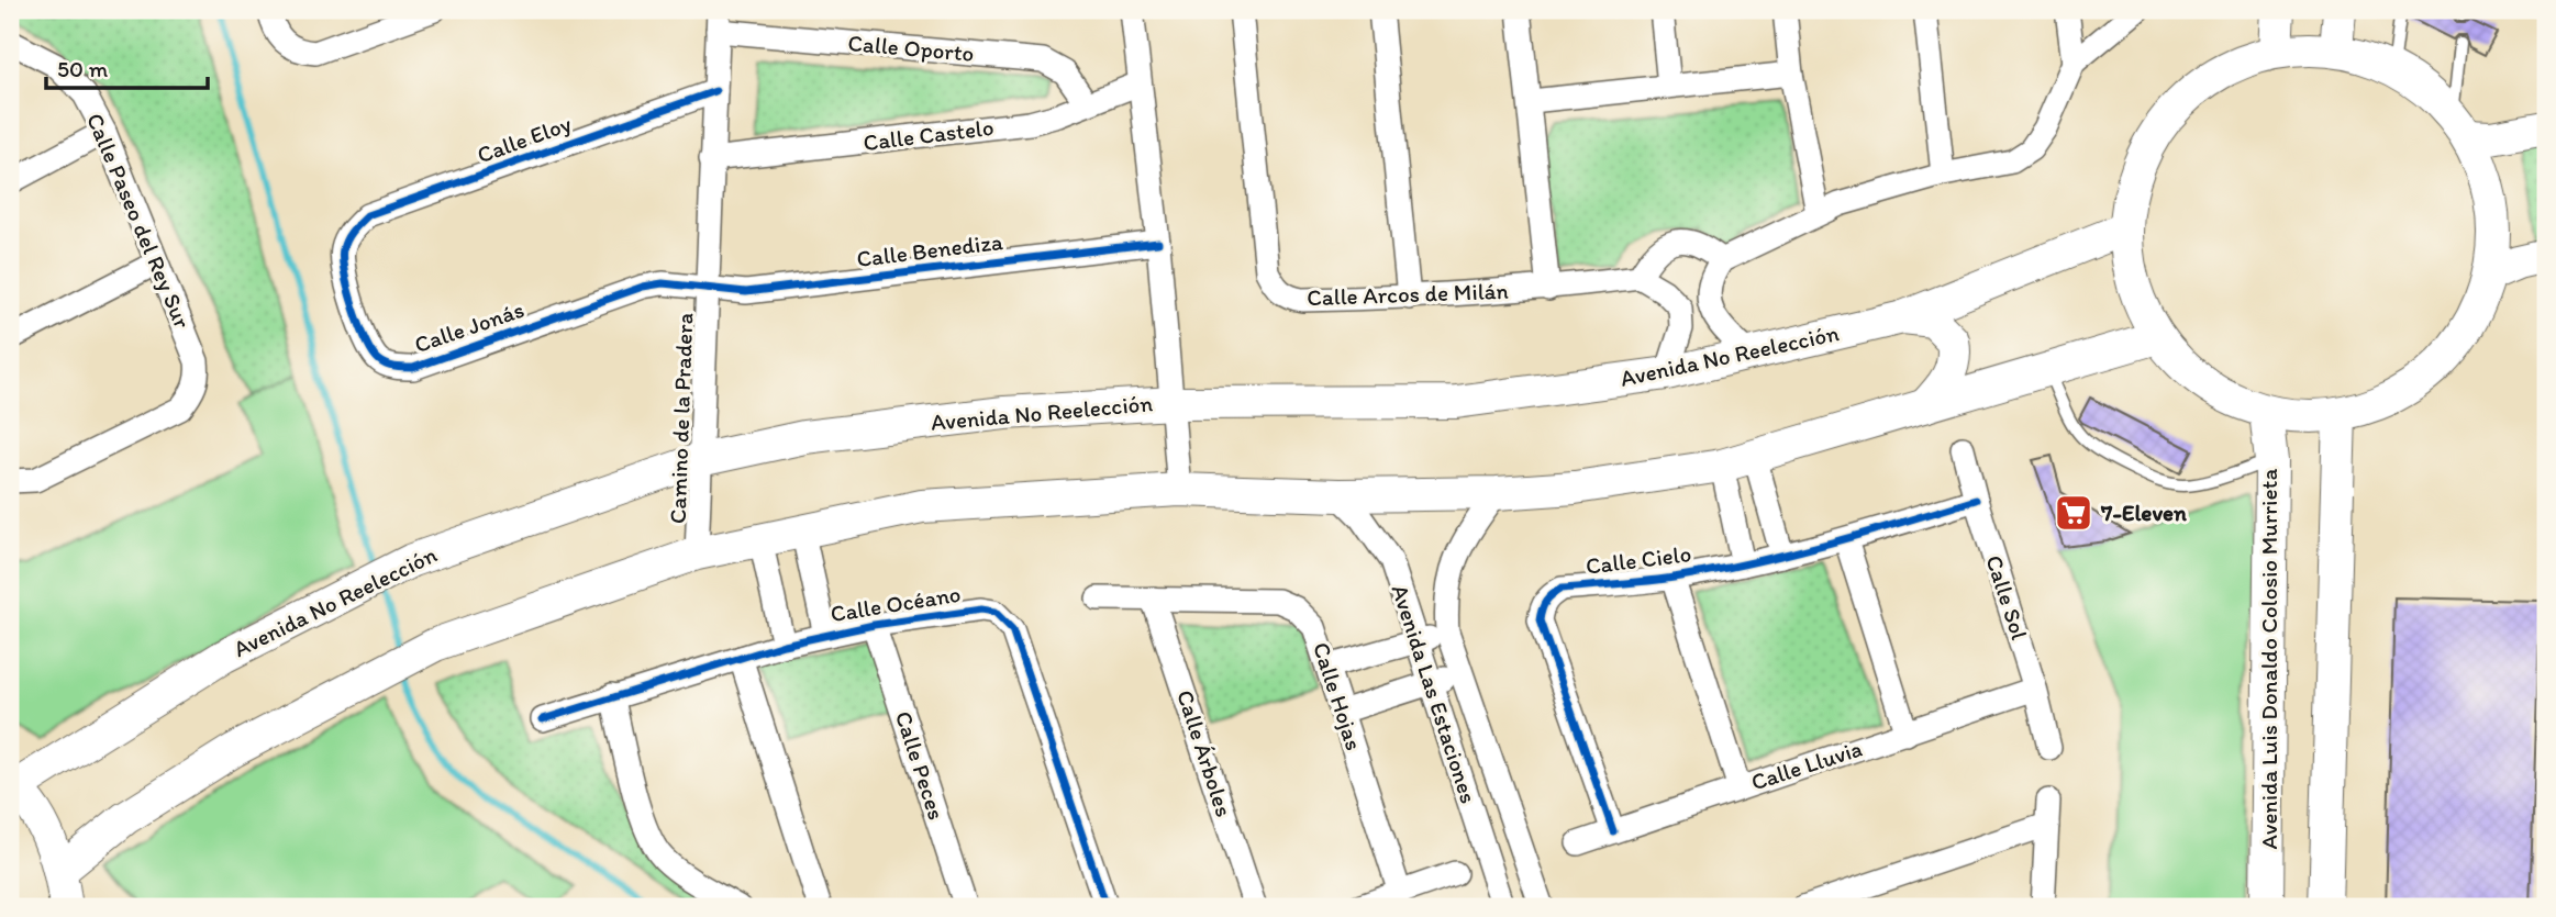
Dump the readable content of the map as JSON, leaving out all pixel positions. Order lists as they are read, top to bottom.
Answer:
{
  "streets": {
    "main road": ["Avenida No Reelección", "Avenida Luis Donaldo Colosio Murrieta"],
    "street": [
      "Calle Oporto",
      "Calle Castelo",
      "Calle Eloy",
      "Calle Paseo del Rey Sur",
      "Calle Benediza",
      "Calle Arcos de Milán",
      "Calle Jonás",
      "Camino de la Pradera",
      "Calle Cielo",
      "Calle Sol",
      "Calle Océano",
      "Avenida Las Estaciones",
      "Calle Hojas",
      "Calle Árboles",
      "Calle Peces",
      "Calle Lluvia"
    ]
  },
  "crossings": [
    ["Calle Oporto", "Calle Castelo"],
    ["Calle Oporto", "Camino de la Pradera"],
    ["Calle Castelo", "Camino de la Pradera"],
    ["Calle Eloy", "Calle Jonás"],
    ["Calle Eloy", "Camino de la Pradera"],
    ["Calle Benediza", "Calle Jonás"],
    ["Calle Benediza", "Camino de la Pradera"],
    ["Calle Jonás", "Camino de la Pradera"],
    ["Avenida No Reelección", "Camino de la Pradera"],
    ["Calle Cielo", "Calle Sol"],
    ["Calle Cielo", "Calle Lluvia"],
    ["Calle Sol", "Calle Lluvia"],
    ["Calle Océano", "Calle Peces"],
    ["Calle Hojas", "Calle Árboles"]
  ],
  "places": {
    "supermarket": ["7-Eleven"]
  },
  "scale_bar": "50 m"
}
